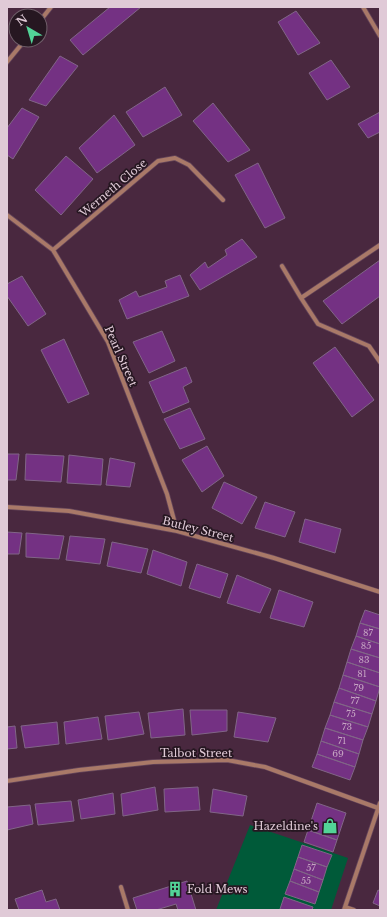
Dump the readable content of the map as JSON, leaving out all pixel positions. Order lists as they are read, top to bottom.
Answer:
{
  "streets": {
    "street": [
      "Werneth Close",
      "Pearl Street",
      "Butley Street",
      "Talbot Street"
    ]
  },
  "crossings": [
    ["Werneth Close", "Pearl Street"],
    ["Pearl Street", "Butley Street"]
  ],
  "places": {
    "shop": ["Hazeldine's"],
    "building": ["Fold Mews"]
  },
  "house_numbers": [
    "87",
    "85",
    "83",
    "81",
    "79",
    "77",
    "75",
    "73",
    "71",
    "69",
    "57",
    "55"
  ],
  "north": "top left"
}
